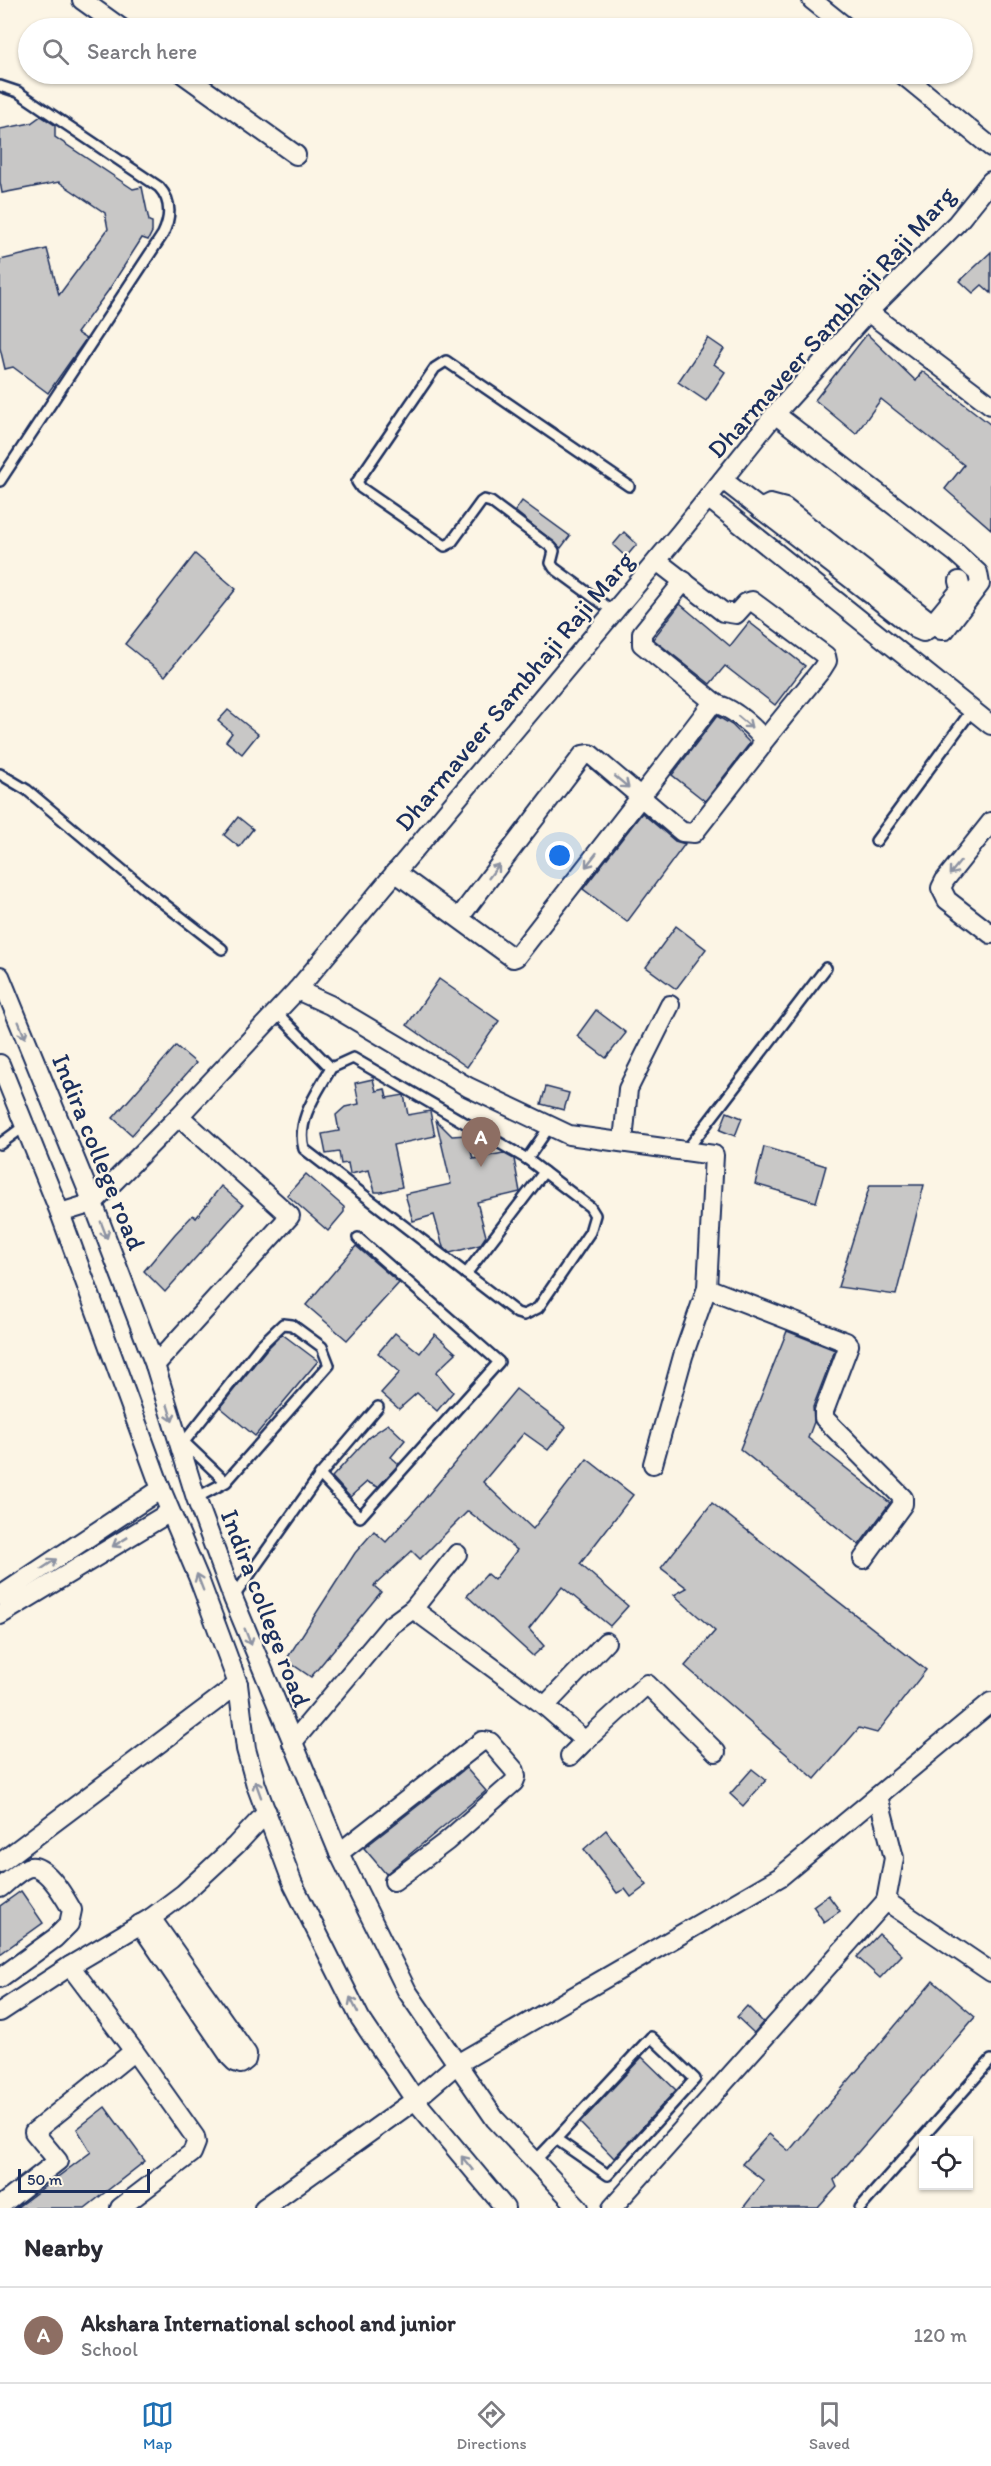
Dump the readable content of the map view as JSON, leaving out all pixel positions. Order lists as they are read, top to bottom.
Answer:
{
  "streets": {
    "street": ["Dharmaveer Sambhaji Raji Marg", "Indira college road"]
  },
  "crossings": [
    ["Dharmaveer Sambhaji Raji Marg", "Indira college road"]
  ],
  "scale_bar": "50 m",
  "page": {
    "search": "Search here",
    "pins": "A",
    "scale": "50 m",
    "heading": "Nearby",
    "list": [
      {
        "mark": "A",
        "name": "Akshara International school and junior",
        "note": "School",
        "value": "120 m"
      }
    ],
    "nav": ["Map", "Directions", "Saved"]
  }
}
